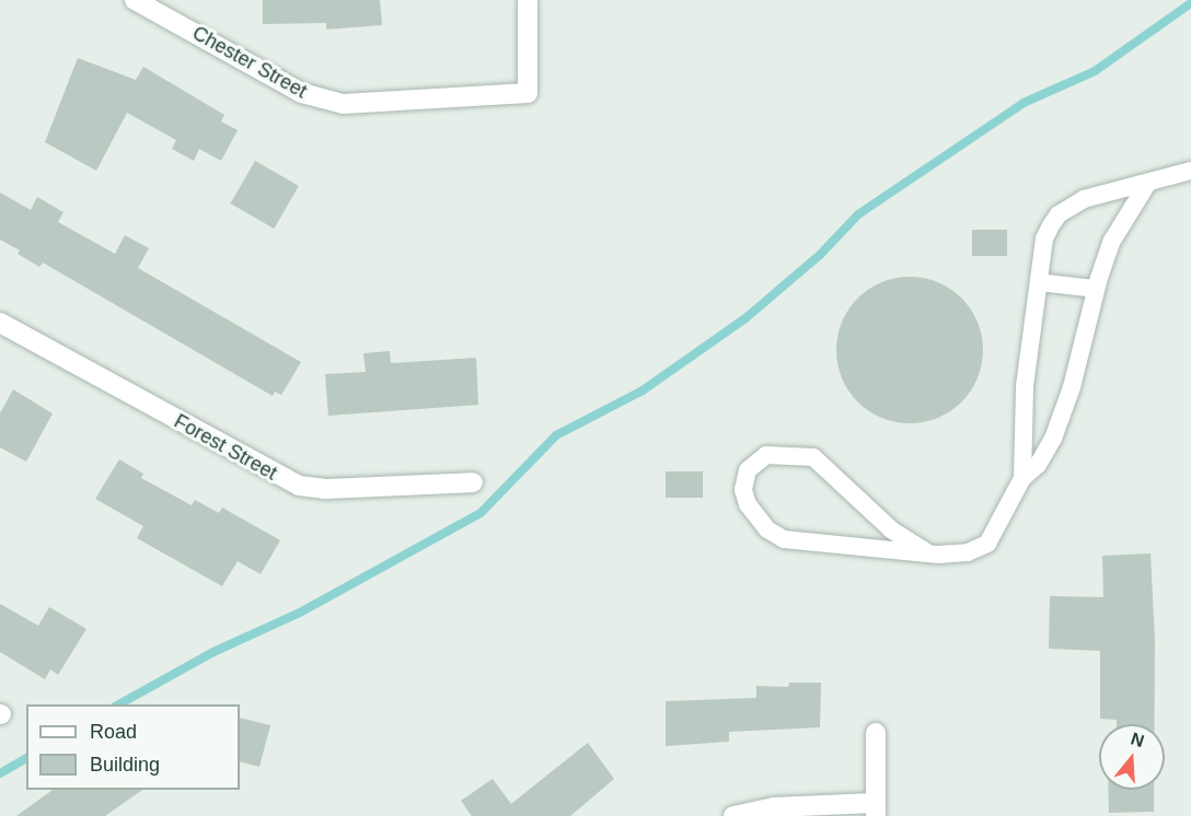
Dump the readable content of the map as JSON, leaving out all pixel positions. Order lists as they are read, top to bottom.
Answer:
{
  "streets": {
    "street": ["Chester Street", "Forest Street"]
  },
  "legend": ["Road", "Building"],
  "north": "top"
}
